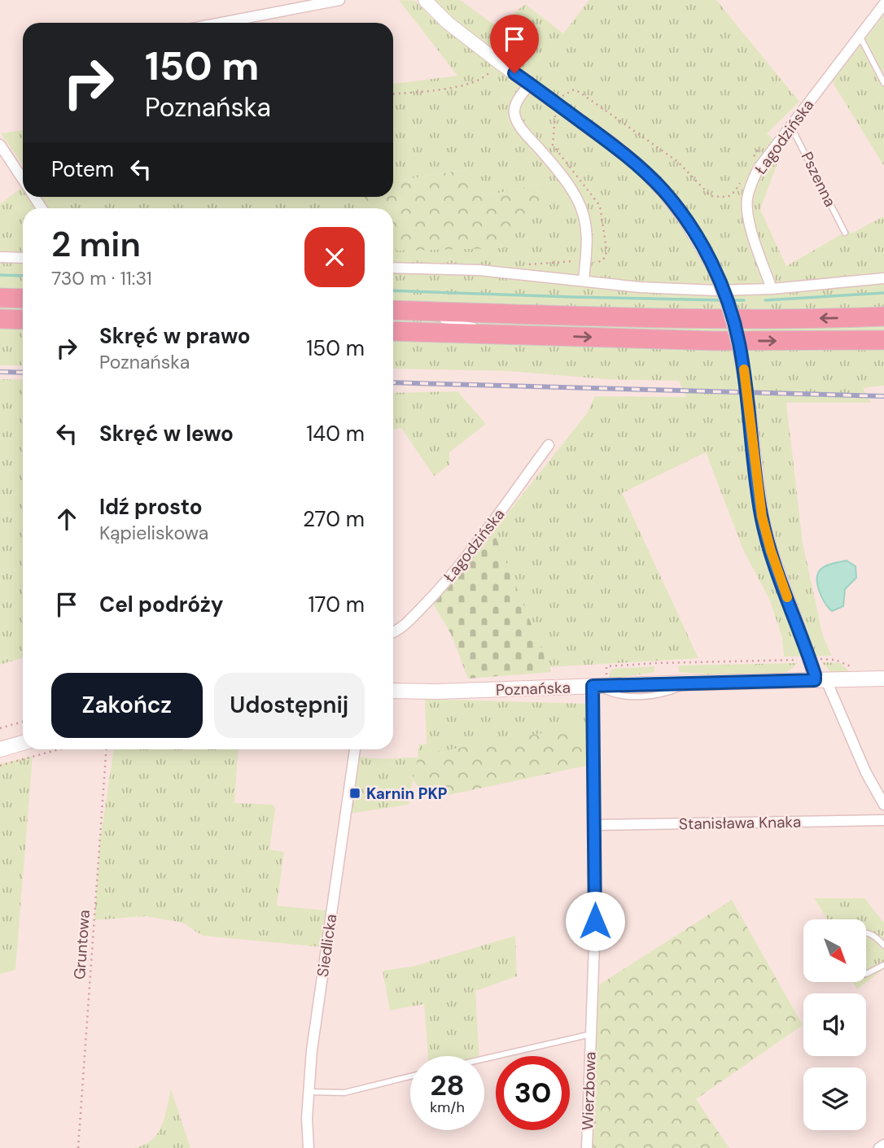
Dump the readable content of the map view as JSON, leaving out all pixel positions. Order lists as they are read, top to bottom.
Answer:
{
  "streets": {
    "main road": ["Poznańska"],
    "street": [
      "Łagodzińska",
      "Stanisława Knaka",
      "Siedlicka",
      "Wierzbowa"
    ],
    "lane": ["Pszenna"],
    "path": ["Gruntowa"]
  },
  "crossings": [
    ["Łagodzińska", "Pszenna"],
    ["Poznańska", "Wierzbowa"],
    ["Stanisława Knaka", "Wierzbowa"]
  ],
  "places": {
    "transit": ["Karnin PKP"]
  },
  "north": "bottom right",
  "page": {
    "turn": ["150 m", "Poznańska"],
    "then": "Potem",
    "heading": ["2 min", "730 m · 11:31"],
    "list": [
      {
        "name": "Skręć w prawo",
        "note": "Poznańska",
        "value": "150 m"
      },
      {
        "name": "Skręć w lewo",
        "value": "140 m"
      },
      {
        "name": "Idź prosto",
        "note": "Kąpieliskowa",
        "value": "270 m"
      },
      {
        "name": "Cel podróży",
        "value": "170 m"
      }
    ],
    "buttons": ["Zakończ", "Udostępnij"],
    "speed": "28 km/h",
    "limit": "30"
  }
}
